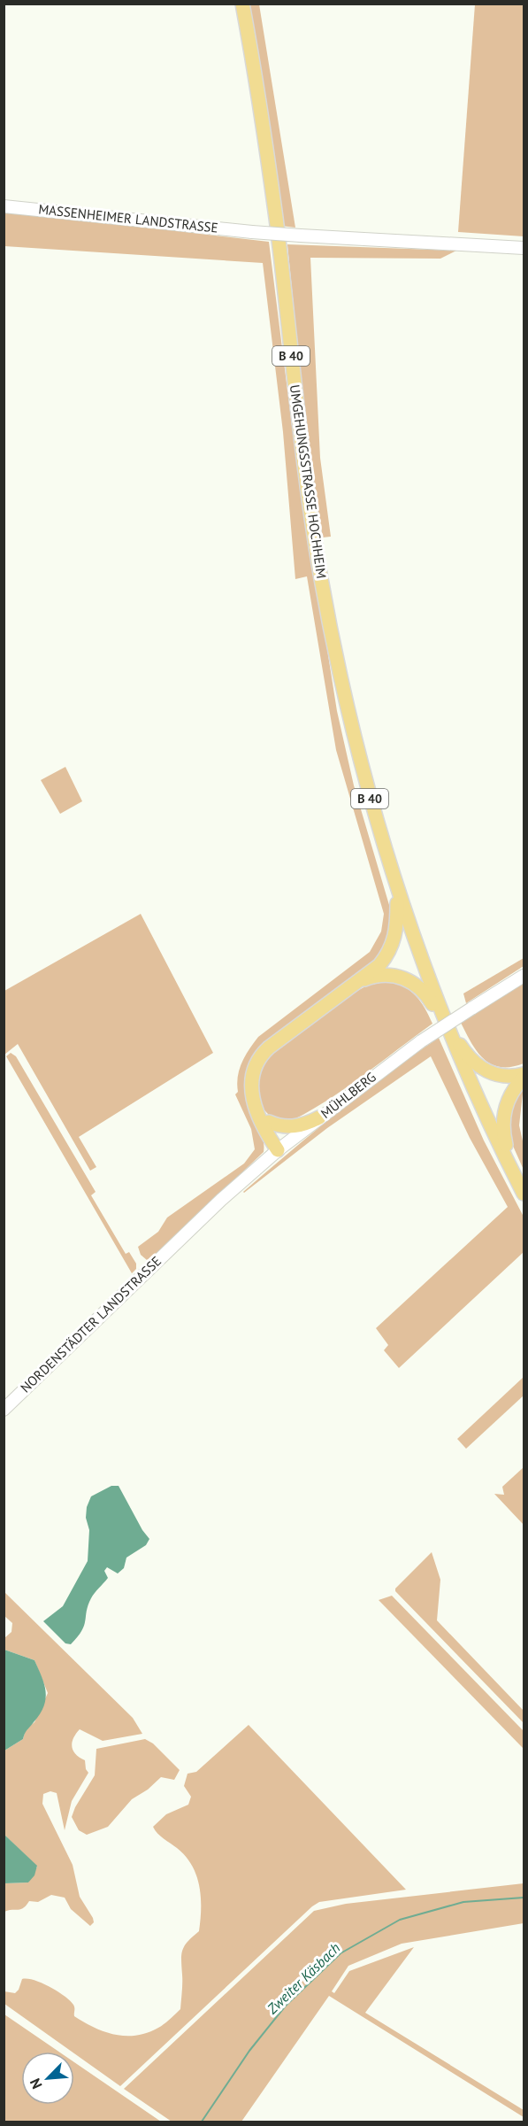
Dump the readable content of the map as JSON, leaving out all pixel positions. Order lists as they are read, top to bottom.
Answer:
{
  "streets": {
    "main road": [
      "MASSENHEIMER LANDSTRASSE",
      "B 40",
      "UMGEHUNGSSTRASSE HOCHHEIM",
      "MÜHLBERG",
      "NORDENSTÄDTER LANDSTRASSE"
    ]
  },
  "crossings": [
    ["B 40", "UMGEHUNGSSTRASSE HOCHHEIM"],
    ["MÜHLBERG", "NORDENSTÄDTER LANDSTRASSE"]
  ],
  "water": ["Zweiter Käsbach"],
  "north": "bottom left"
}
